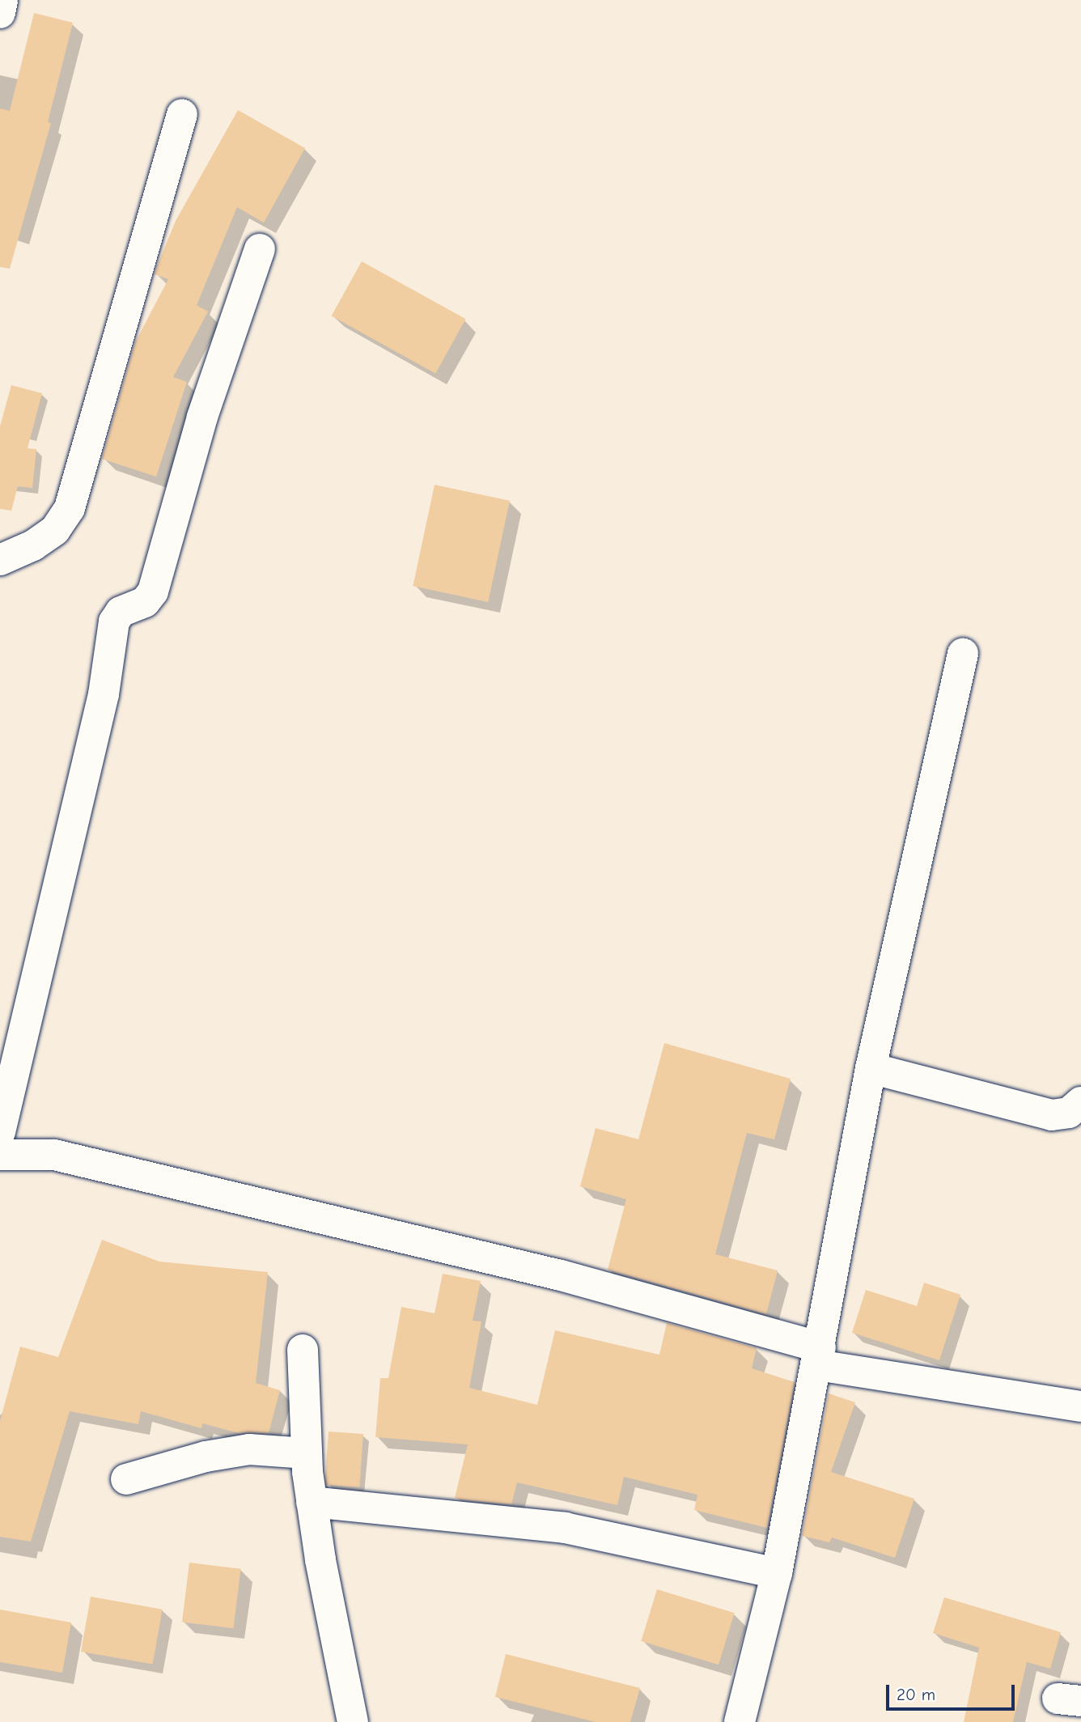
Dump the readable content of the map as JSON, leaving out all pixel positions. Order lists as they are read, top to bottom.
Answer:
{
  "scale_bar": "20 m"
}
